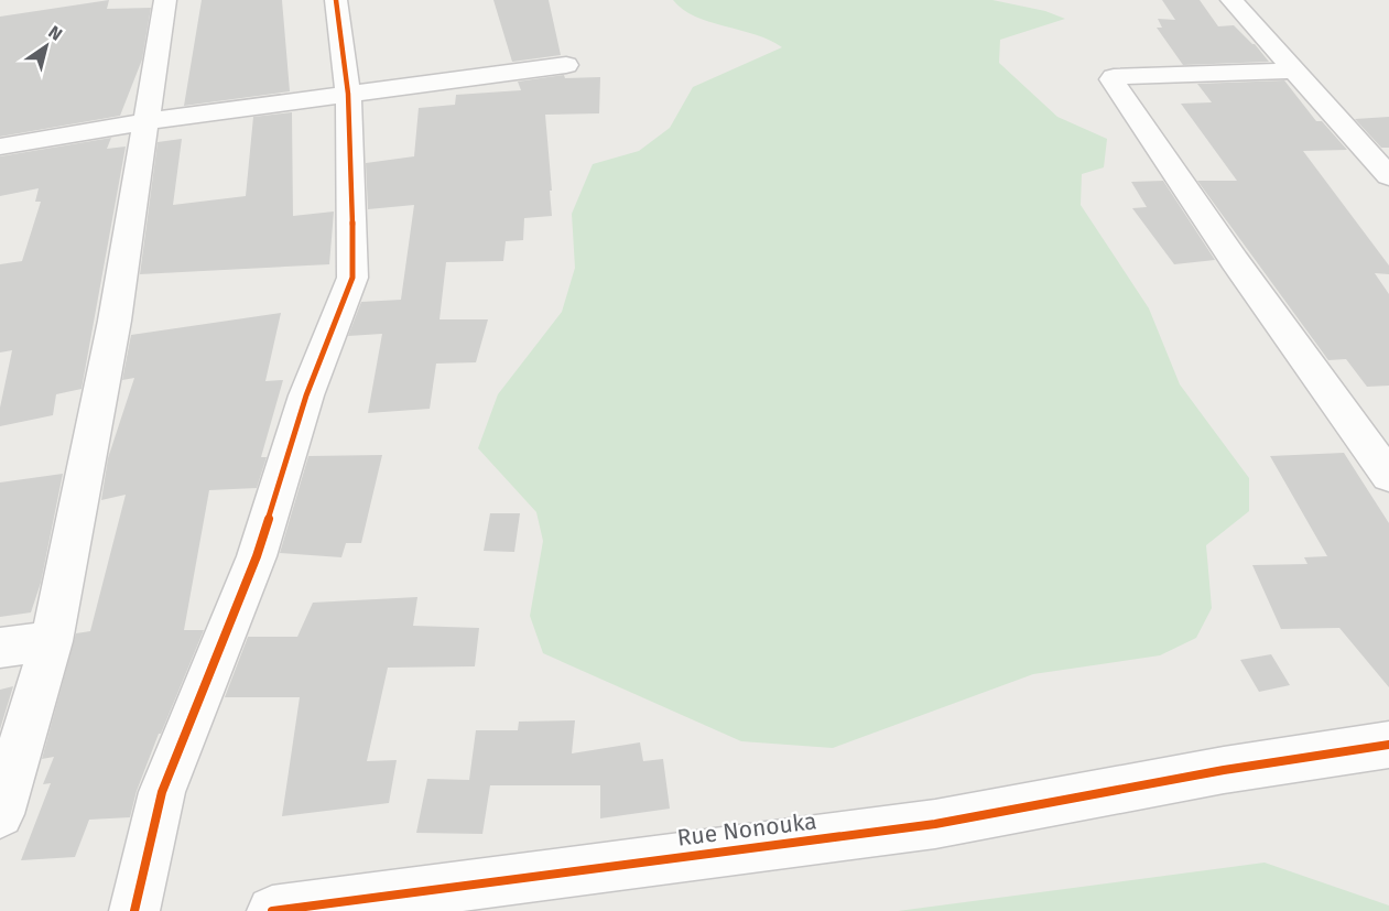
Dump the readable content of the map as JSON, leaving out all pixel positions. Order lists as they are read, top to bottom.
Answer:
{
  "streets": {
    "street": ["Rue Nonouka"]
  },
  "north": "top right"
}
